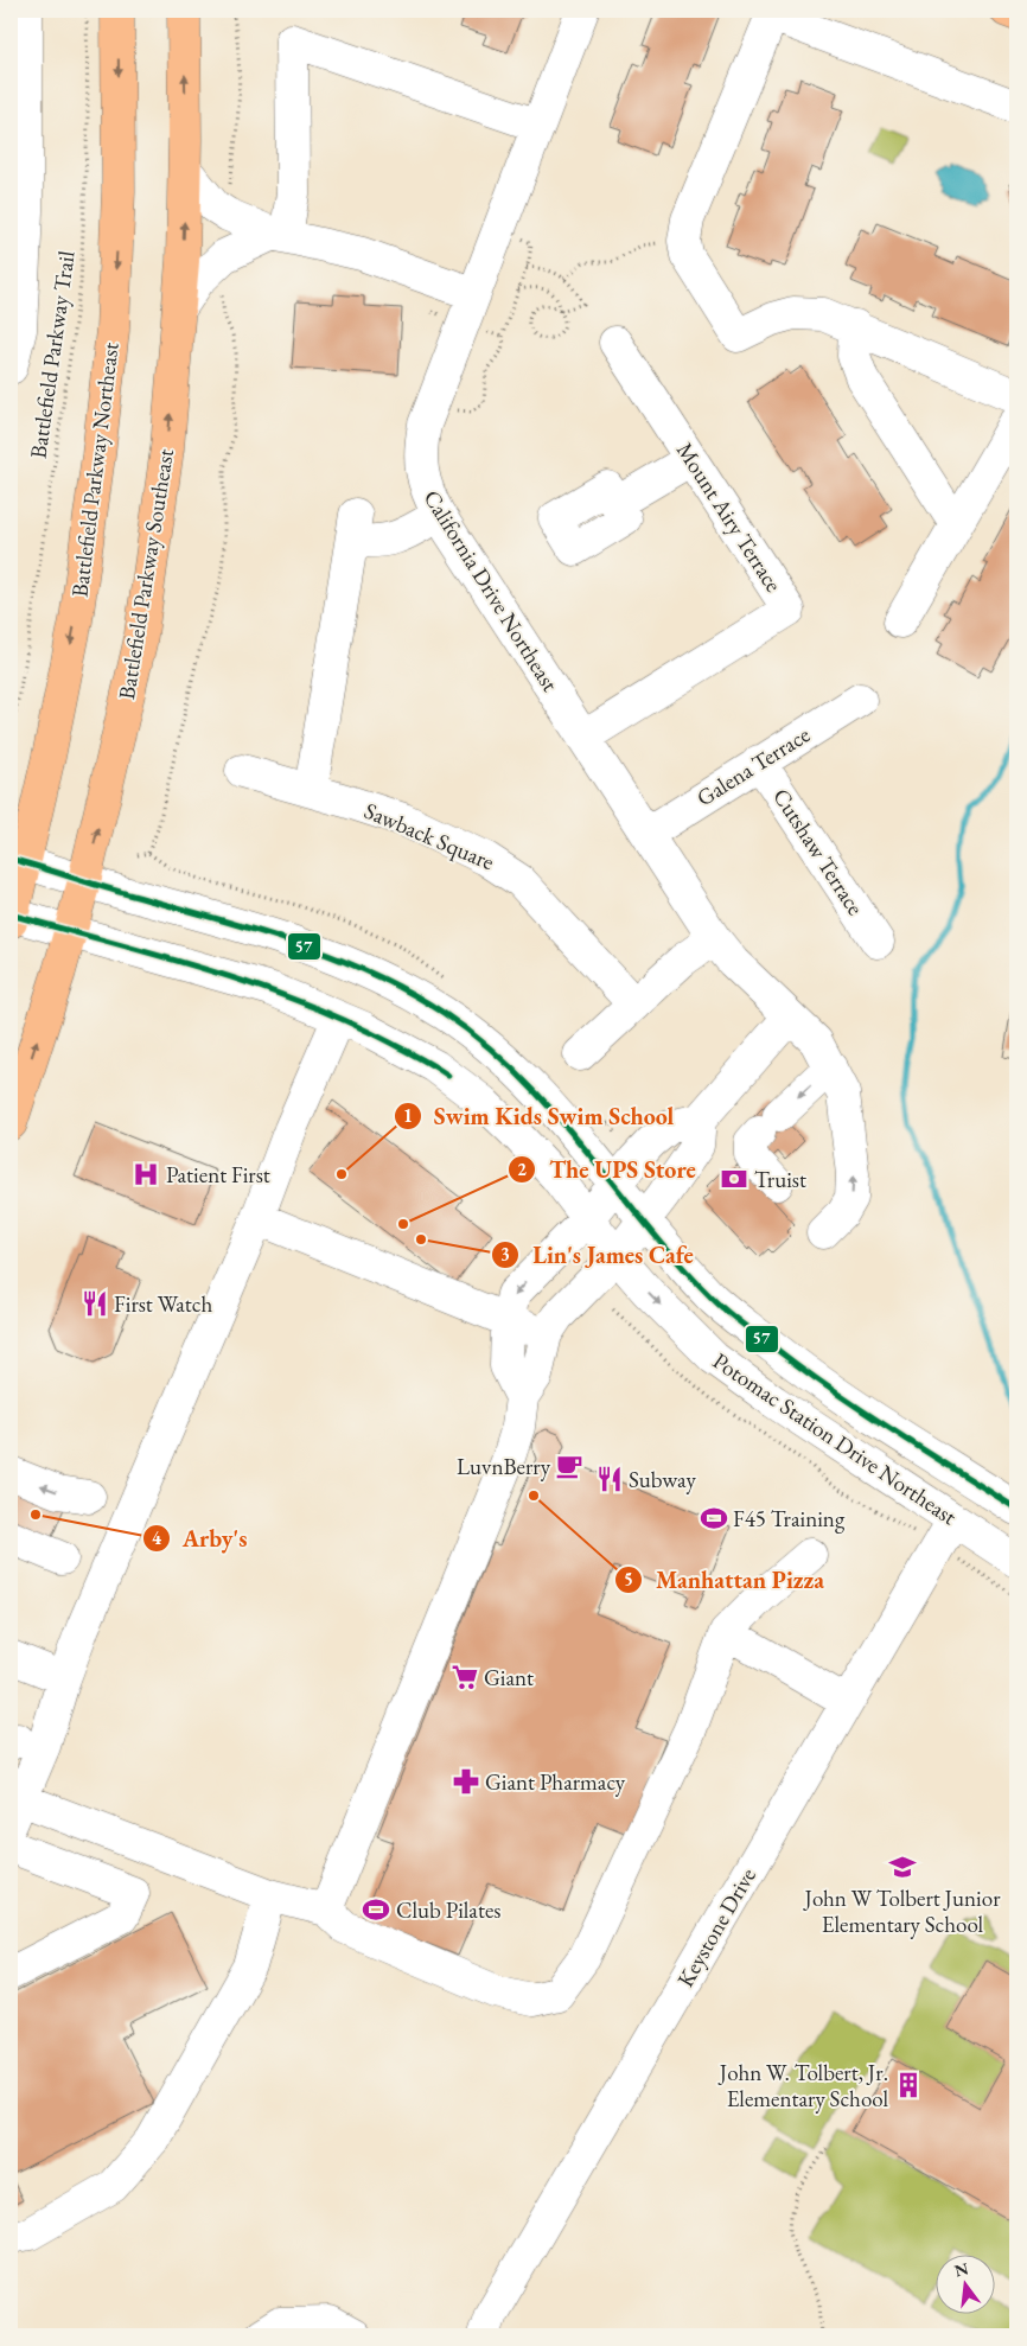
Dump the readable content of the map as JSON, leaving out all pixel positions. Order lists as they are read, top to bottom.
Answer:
{
  "streets": {
    "main road": ["Battlefield Parkway Northeast", "Battlefield Parkway Southeast"],
    "street": [
      "Mount Airy Terrace",
      "California Drive Northeast",
      "Galena Terrace",
      "Sawback Square",
      "Cutshaw Terrace",
      "Potomac Station Drive Northeast",
      "Keystone Drive"
    ],
    "path": ["Battlefield Parkway Trail"]
  },
  "crossings": [
    ["Battlefield Parkway Northeast", "Potomac Station Drive Northeast"],
    ["Mount Airy Terrace", "California Drive Northeast"],
    ["Battlefield Parkway Southeast", "Potomac Station Drive Northeast"],
    ["California Drive Northeast", "Galena Terrace"],
    ["Galena Terrace", "Cutshaw Terrace"],
    ["Potomac Station Drive Northeast", "Keystone Drive"]
  ],
  "one_way": ["Battlefield Parkway Northeast", "Battlefield Parkway Southeast"],
  "places": {
    "hospital": ["Patient First"],
    "other": [
      "Swim Kids Swim School",
      "The UPS Store",
      "Lin's James Cafe",
      "Manhattan Pizza",
      "Arby's"
    ],
    "bank": ["Truist"],
    "restaurant": ["First Watch", "Subway"],
    "cafe": ["LuvnBerry"],
    "sports": ["F45 Training", "Club Pilates"],
    "supermarket": ["Giant"],
    "pharmacy": ["Giant Pharmacy"],
    "school or university": ["John W Tolbert Junior Elementary School"],
    "building": ["John W. Tolbert, Jr. Elementary School"]
  },
  "lines": ["transit line 57"],
  "north": "top"
}
